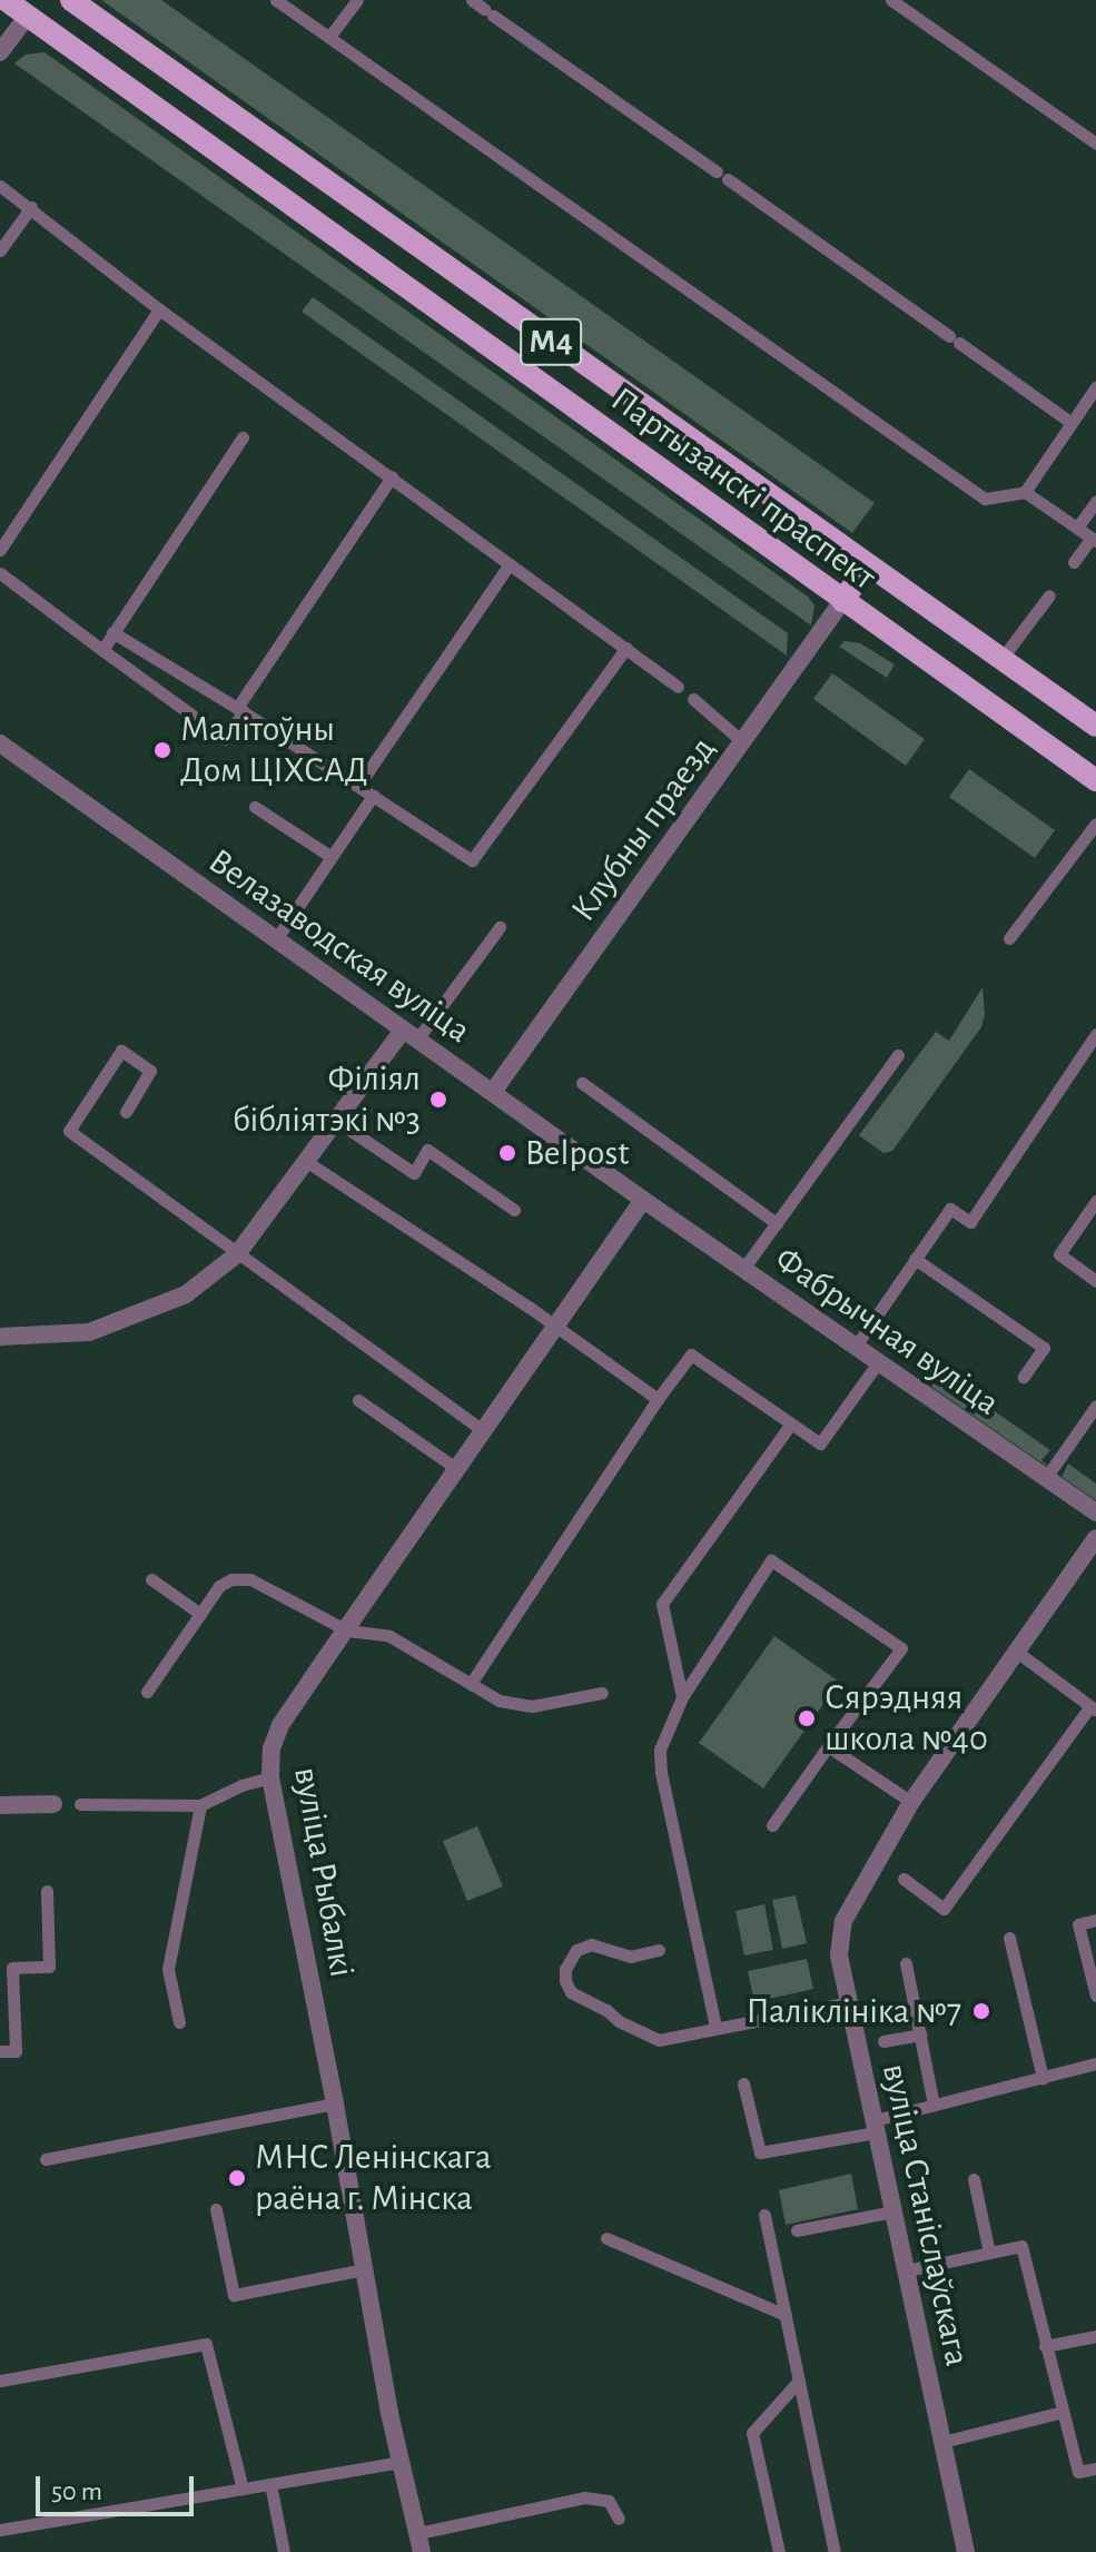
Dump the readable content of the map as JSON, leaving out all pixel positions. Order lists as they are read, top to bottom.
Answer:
{
  "streets": {
    "main road": ["М4", "Партызанскі праспект"],
    "street": [
      "Клубны праезд",
      "Велазаводская вуліца",
      "Фабрычная вуліца",
      "вуліца Рыбалкі",
      "вуліца Станіслаўскага"
    ]
  },
  "crossings": [
    ["Партызанскі праспект", "Клубны праезд"],
    ["Клубны праезд", "Велазаводская вуліца"],
    ["Велазаводская вуліца", "Фабрычная вуліца"],
    ["Велазаводская вуліца", "вуліца Рыбалкі"],
    ["Фабрычная вуліца", "вуліца Рыбалкі"]
  ],
  "places": [
    "Малітоўны Дом ЦІХСАД",
    "Філіял бібліятэкі №3",
    "Belpost",
    "Сярэдняя школа №40",
    "Паліклініка №7",
    "МНС Ленінскага раёна г. Мінска"
  ],
  "scale_bar": "50 m"
}
